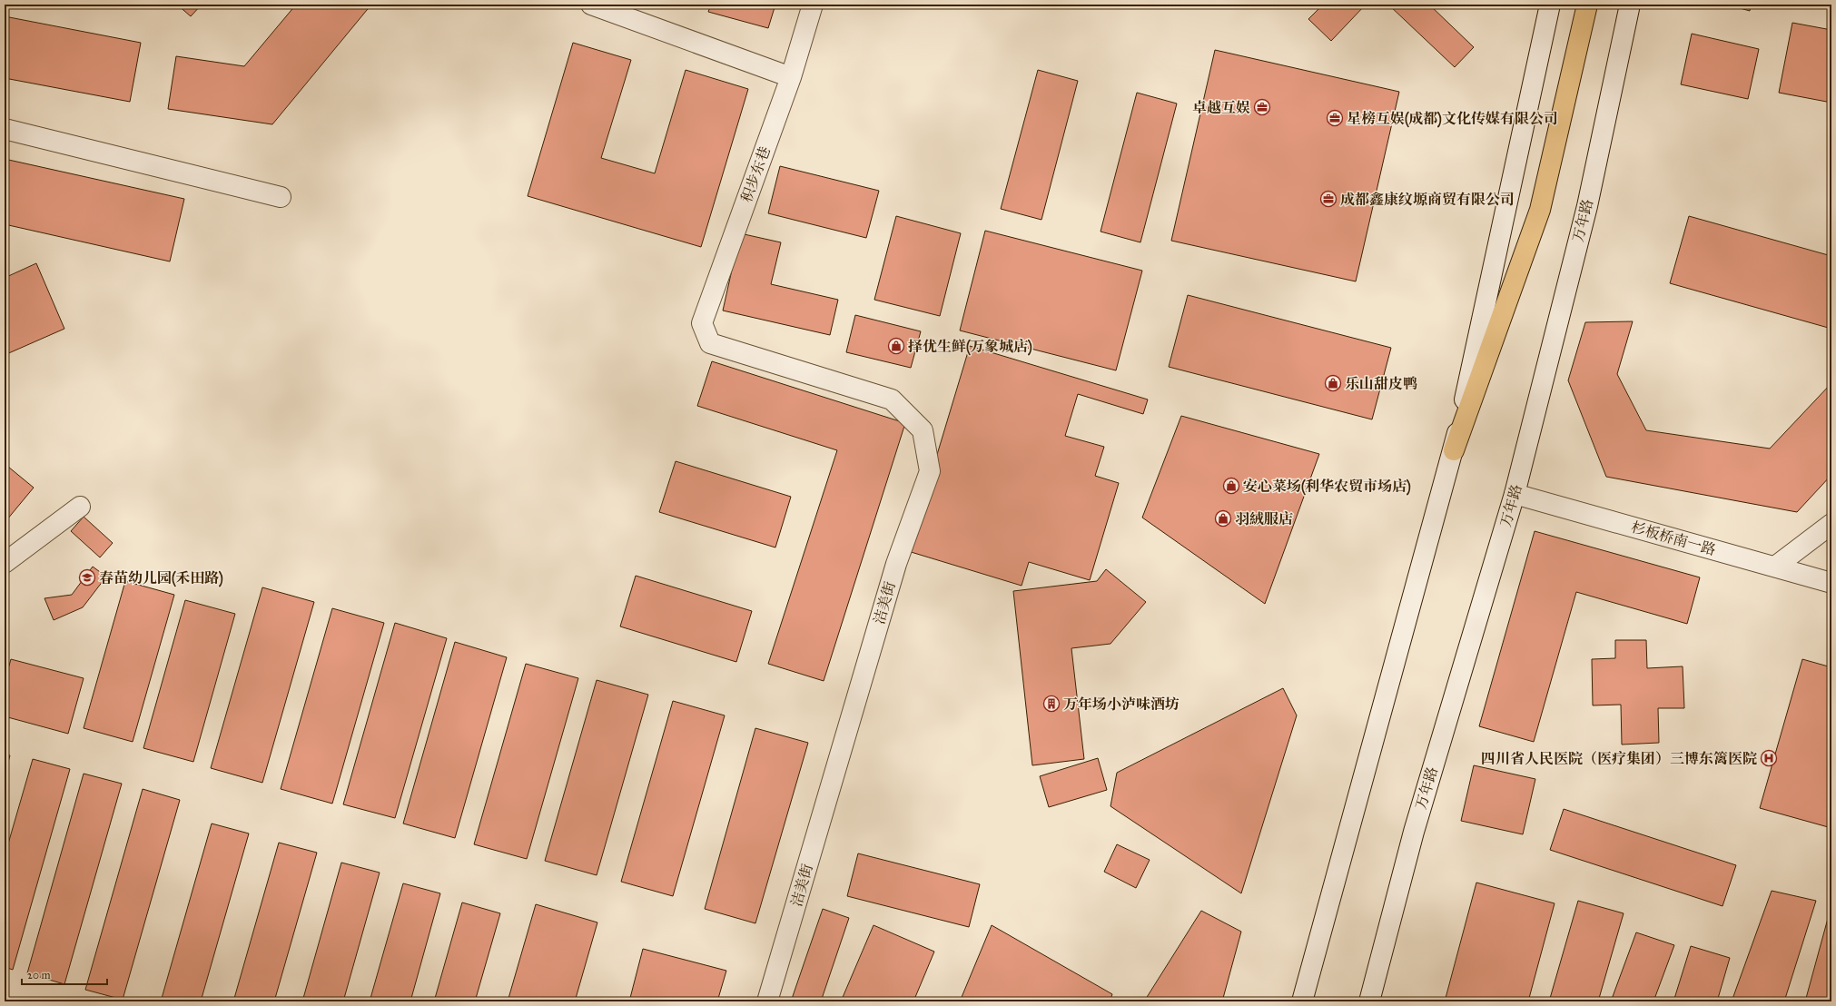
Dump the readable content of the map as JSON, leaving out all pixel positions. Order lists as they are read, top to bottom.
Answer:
{
  "streets": {
    "street": [
      "积步东巷",
      "万年路",
      "杉板桥南一路",
      "洁美街"
    ]
  },
  "crossings": [
    ["积步东巷", "洁美街"],
    ["万年路", "杉板桥南一路"]
  ],
  "places": {
    "office": ["卓越互娱", "星榜互娱(成都)文化传媒有限公司", "成都鑫康纹塬商贸有限公司"],
    "shop": [
      "择优生鲜(万象城店)",
      "乐山甜皮鸭",
      "安心菜场(利华农贸市场店)",
      "羽絨服店"
    ],
    "school or university": ["春苗幼儿园(禾田路)"],
    "building": ["万年场小泸味酒坊"],
    "hospital": ["四川省人民医院（医疗集团）三博东篱医院"]
  },
  "scale_bar": "20 m"
}
